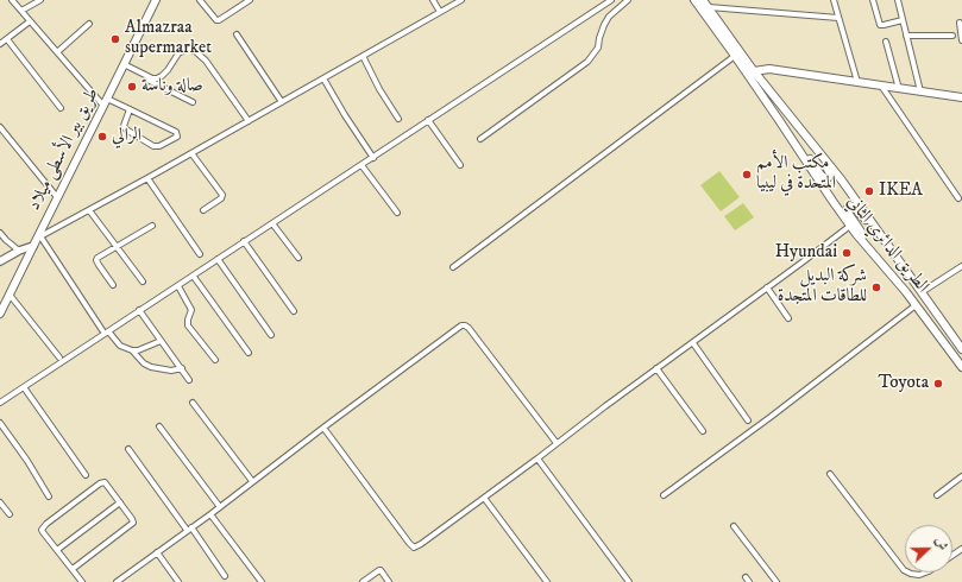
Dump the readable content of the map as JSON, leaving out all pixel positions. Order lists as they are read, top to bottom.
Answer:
{
  "streets": {
    "main road": ["طريق بير الأسطى ميلاد", "الطريق الدائري الثاني"]
  },
  "places": [
    "Almazraa supermarket",
    "صالة وناسة",
    "الرالي",
    "مكتب الأمم المتحدة في ليبيا",
    "IKEA",
    "Hyundai",
    "شركة البديل للطاقات المتجدة",
    "Toyota"
  ],
  "north": "right"
}
